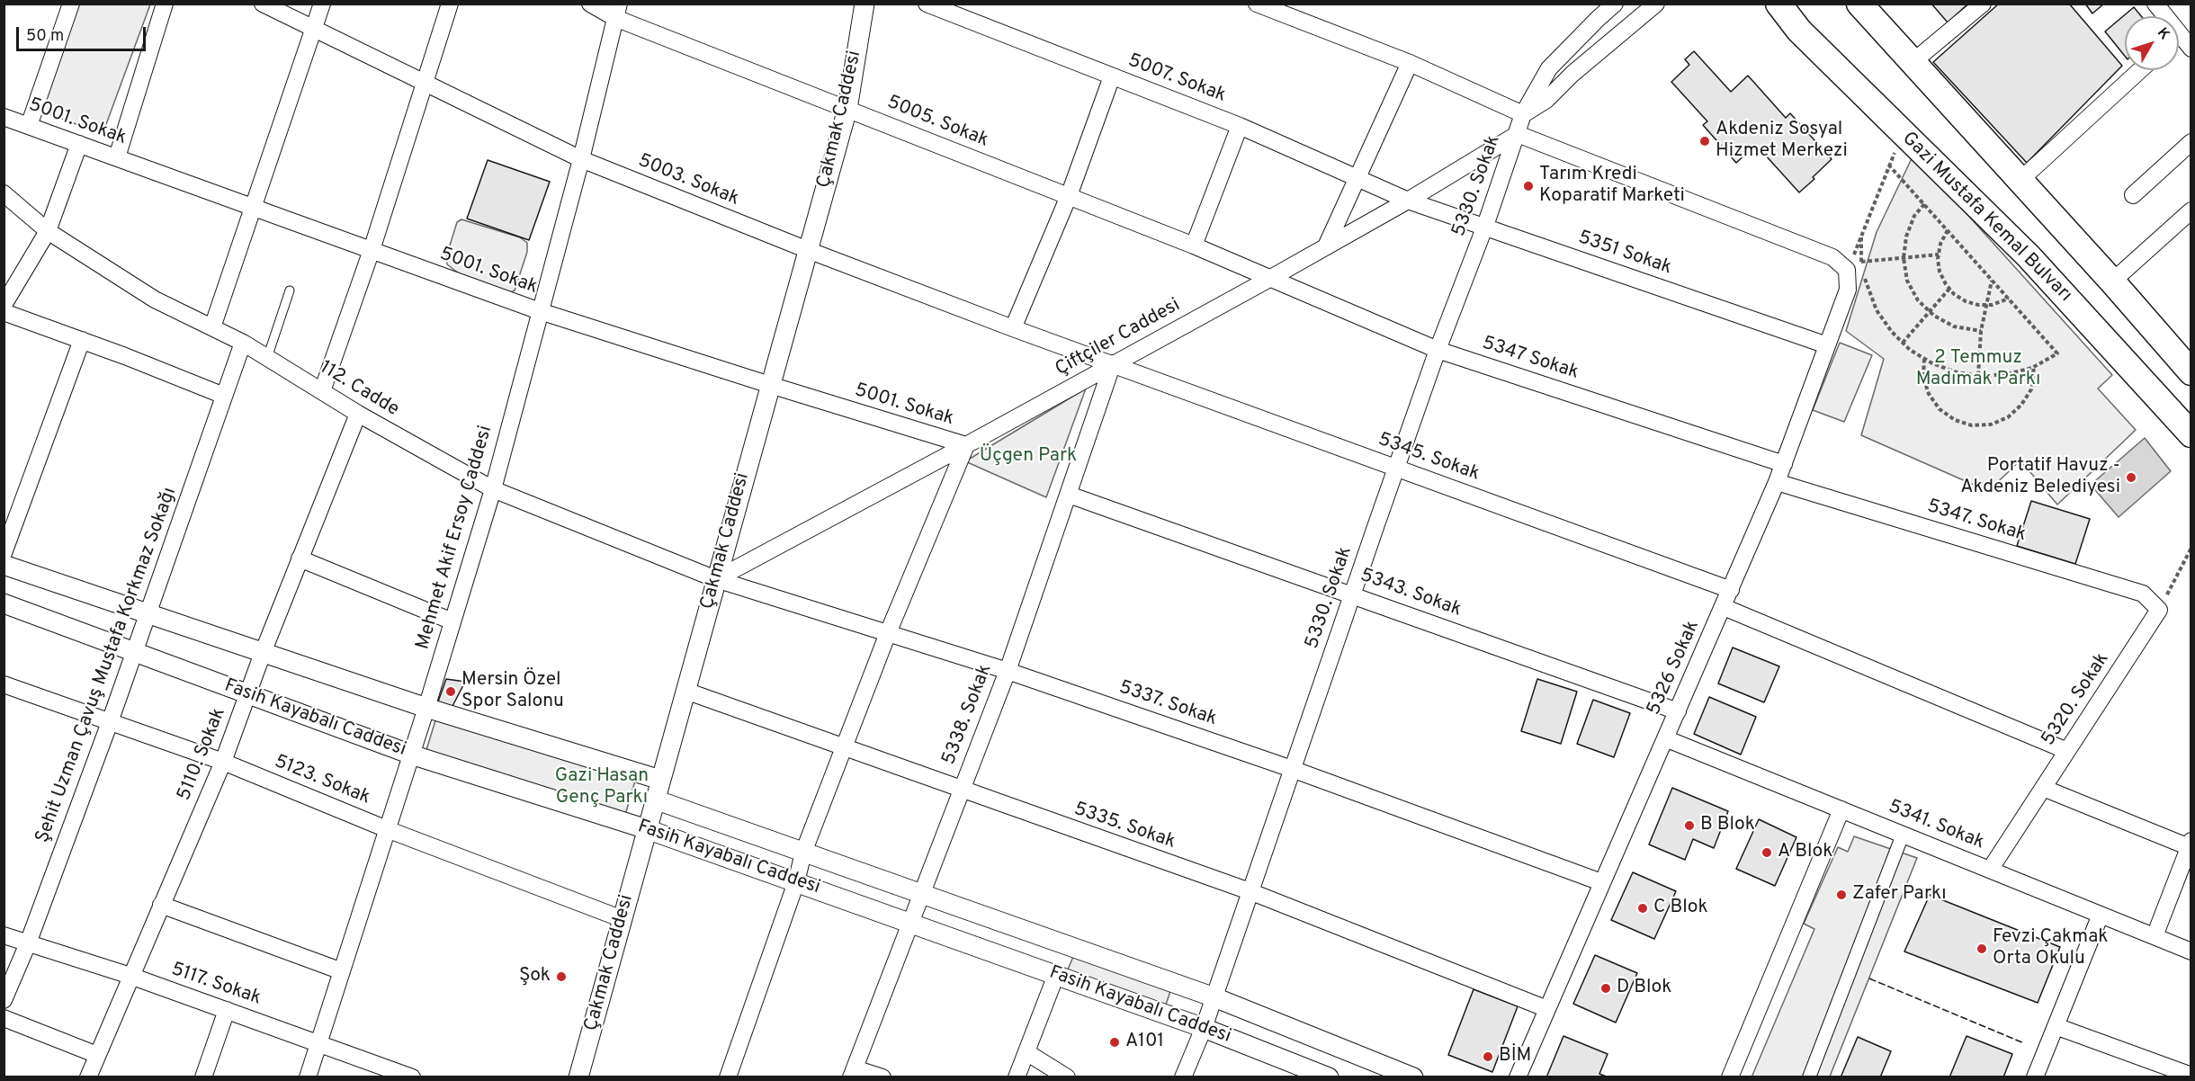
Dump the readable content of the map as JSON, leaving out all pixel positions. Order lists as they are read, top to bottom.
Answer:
{
  "streets": {
    "highway": ["Gazi Mustafa Kemal Bulvarı"],
    "street": [
      "5007. Sokak",
      "Çakmak Caddesi",
      "5001. Sokak",
      "5005. Sokak",
      "5003. Sokak",
      "5330. Sokak",
      "5351 Sokak",
      "Çiftçiler Caddesi",
      "5347 Sokak",
      "112. Cadde",
      "5345. Sokak",
      "5347. Sokak",
      "Mehmet Akif Ersoy Caddesi",
      "5343. Sokak",
      "Şehit Uzman Çavuş Mustafa Korkmaz Sokağı",
      "5326 Sokak",
      "5320. Sokak",
      "5337. Sokak",
      "5338. Sokak",
      "Fasih Kayabalı Caddesi",
      "5110. Sokak",
      "5123. Sokak",
      "5341. Sokak",
      "5335. Sokak",
      "5117. Sokak"
    ]
  },
  "crossings": [
    ["5007. Sokak", "5351 Sokak"],
    ["5007. Sokak", "Çiftçiler Caddesi"],
    ["Çakmak Caddesi", "5001. Sokak"],
    ["Çakmak Caddesi", "5005. Sokak"],
    ["Çakmak Caddesi", "5003. Sokak"],
    ["Çakmak Caddesi", "Çiftçiler Caddesi"],
    ["Çakmak Caddesi", "112. Cadde"],
    ["Çakmak Caddesi", "5337. Sokak"],
    ["Çakmak Caddesi", "Fasih Kayabalı Caddesi"],
    ["Çakmak Caddesi", "5123. Sokak"],
    ["Çakmak Caddesi", "5335. Sokak"],
    ["5001. Sokak", "Çiftçiler Caddesi"],
    ["5001. Sokak", "Mehmet Akif Ersoy Caddesi"],
    ["5005. Sokak", "Çiftçiler Caddesi"],
    ["5005. Sokak", "5347 Sokak"],
    ["5005. Sokak", "Mehmet Akif Ersoy Caddesi"],
    ["5003. Sokak", "Çiftçiler Caddesi"],
    ["5003. Sokak", "5345. Sokak"],
    ["5003. Sokak", "Mehmet Akif Ersoy Caddesi"],
    ["5003. Sokak", "5338. Sokak"],
    ["5330. Sokak", "5351 Sokak"],
    ["5330. Sokak", "Çiftçiler Caddesi"],
    ["5330. Sokak", "5347 Sokak"],
    ["5330. Sokak", "5345. Sokak"],
    ["5330. Sokak", "5343. Sokak"],
    ["5330. Sokak", "5337. Sokak"],
    ["5330. Sokak", "Fasih Kayabalı Caddesi"],
    ["5330. Sokak", "5335. Sokak"],
    ["5351 Sokak", "Çiftçiler Caddesi"],
    ["5351 Sokak", "5326 Sokak"],
    ["Çiftçiler Caddesi", "5347 Sokak"],
    ["Çiftçiler Caddesi", "112. Cadde"],
    ["Çiftçiler Caddesi", "5345. Sokak"],
    ["Çiftçiler Caddesi", "5337. Sokak"],
    ["Çiftçiler Caddesi", "5338. Sokak"],
    ["5347 Sokak", "5326 Sokak"],
    ["112. Cadde", "Mehmet Akif Ersoy Caddesi"],
    ["112. Cadde", "Şehit Uzman Çavuş Mustafa Korkmaz Sokağı"],
    ["112. Cadde", "5337. Sokak"],
    ["112. Cadde", "5110. Sokak"],
    ["5345. Sokak", "5326 Sokak"],
    ["5345. Sokak", "5338. Sokak"],
    ["5347. Sokak", "5326 Sokak"],
    ["5347. Sokak", "5320. Sokak"],
    ["Mehmet Akif Ersoy Caddesi", "Fasih Kayabalı Caddesi"],
    ["Mehmet Akif Ersoy Caddesi", "5123. Sokak"],
    ["Mehmet Akif Ersoy Caddesi", "5117. Sokak"],
    ["5343. Sokak", "5326 Sokak"],
    ["5343. Sokak", "5338. Sokak"],
    ["Şehit Uzman Çavuş Mustafa Korkmaz Sokağı", "Fasih Kayabalı Caddesi"],
    ["Şehit Uzman Çavuş Mustafa Korkmaz Sokağı", "5123. Sokak"],
    ["Şehit Uzman Çavuş Mustafa Korkmaz Sokağı", "5117. Sokak"],
    ["5326 Sokak", "5337. Sokak"],
    ["5326 Sokak", "5341. Sokak"],
    ["5326 Sokak", "5335. Sokak"],
    ["5320. Sokak", "5341. Sokak"],
    ["5337. Sokak", "5338. Sokak"],
    ["5338. Sokak", "Fasih Kayabalı Caddesi"],
    ["5338. Sokak", "5335. Sokak"],
    ["Fasih Kayabalı Caddesi", "5110. Sokak"],
    ["5110. Sokak", "5123. Sokak"],
    ["5110. Sokak", "5117. Sokak"]
  ],
  "parks": ["2 Temmuz Madımak Parkı", "Üçgen Park", "Gazi Hasan Genç Parkı"],
  "places": [
    "Akdeniz Sosyal Hizmet Merkezi",
    "Tarım Kredi Koparatif Marketi",
    "Portatif Havuz - Akdeniz Belediyesi",
    "Mersin Özel Spor Salonu",
    "B Blok",
    "A Blok",
    "Zafer Parkı",
    "C Blok",
    "Fevzi Çakmak Orta Okulu",
    "Şok",
    "D Blok",
    "A101",
    "BİM"
  ],
  "scale_bar": "50 m",
  "north": "top right"
}
